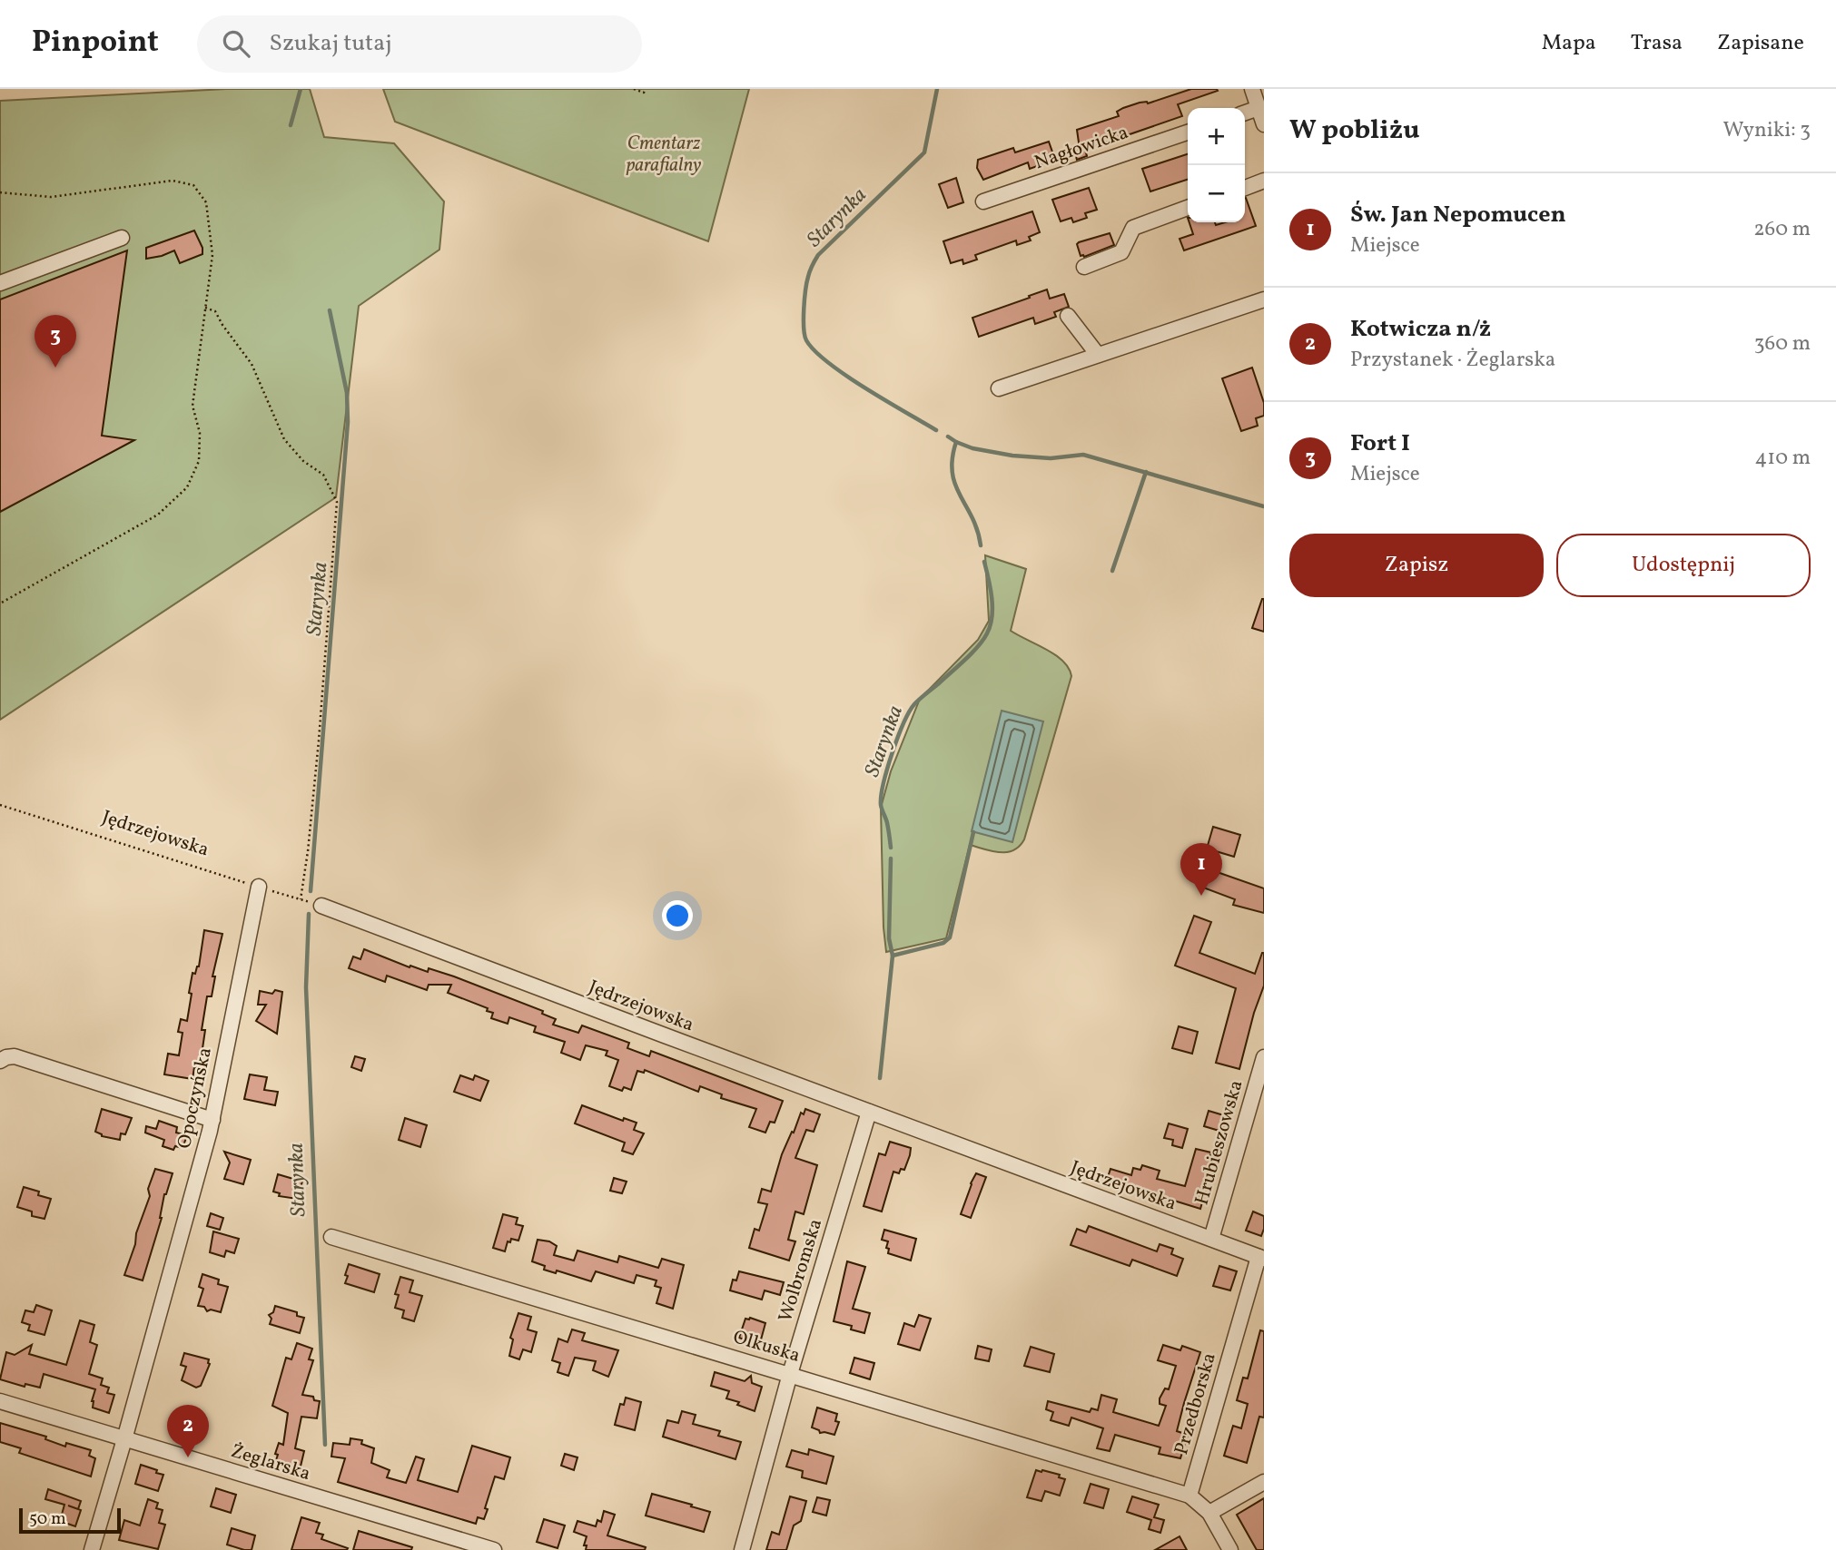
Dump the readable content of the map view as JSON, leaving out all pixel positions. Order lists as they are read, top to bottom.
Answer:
{
  "streets": {
    "street": [
      "Nagłowicka",
      "Jędrzejowska",
      "Opoczyńska",
      "Hrubieszowska",
      "Wolbromska",
      "Olkuska",
      "Przedborska",
      "Żeglarska"
    ]
  },
  "crossings": [
    ["Jędrzejowska", "Opoczyńska"],
    ["Jędrzejowska", "Hrubieszowska"],
    ["Jędrzejowska", "Wolbromska"],
    ["Jędrzejowska", "Przedborska"],
    ["Opoczyńska", "Żeglarska"],
    ["Wolbromska", "Olkuska"],
    ["Olkuska", "Przedborska"]
  ],
  "water": ["Starynka"],
  "parks": ["Cmentarz parafialny"],
  "scale_bar": "50 m",
  "page": {
    "header": "Pinpoint",
    "search": "Szukaj tutaj",
    "nav": ["Mapa", "Trasa", "Zapisane"],
    "heading": ["W pobliżu", "Wyniki: 3"],
    "map_buttons": ["+", "−"],
    "list": [
      {
        "mark": "1",
        "name": "Św. Jan Nepomucen",
        "note": "Miejsce",
        "value": "260 m"
      },
      {
        "mark": "2",
        "name": "Kotwicza n/ż",
        "note": "Przystanek · Żeglarska",
        "value": "360 m"
      },
      {
        "mark": "3",
        "name": "Fort I",
        "note": "Miejsce",
        "value": "410 m"
      }
    ],
    "pins": ["3", "1", "2"],
    "buttons": ["Zapisz", "Udostępnij"],
    "scale": "50 m"
  }
}
